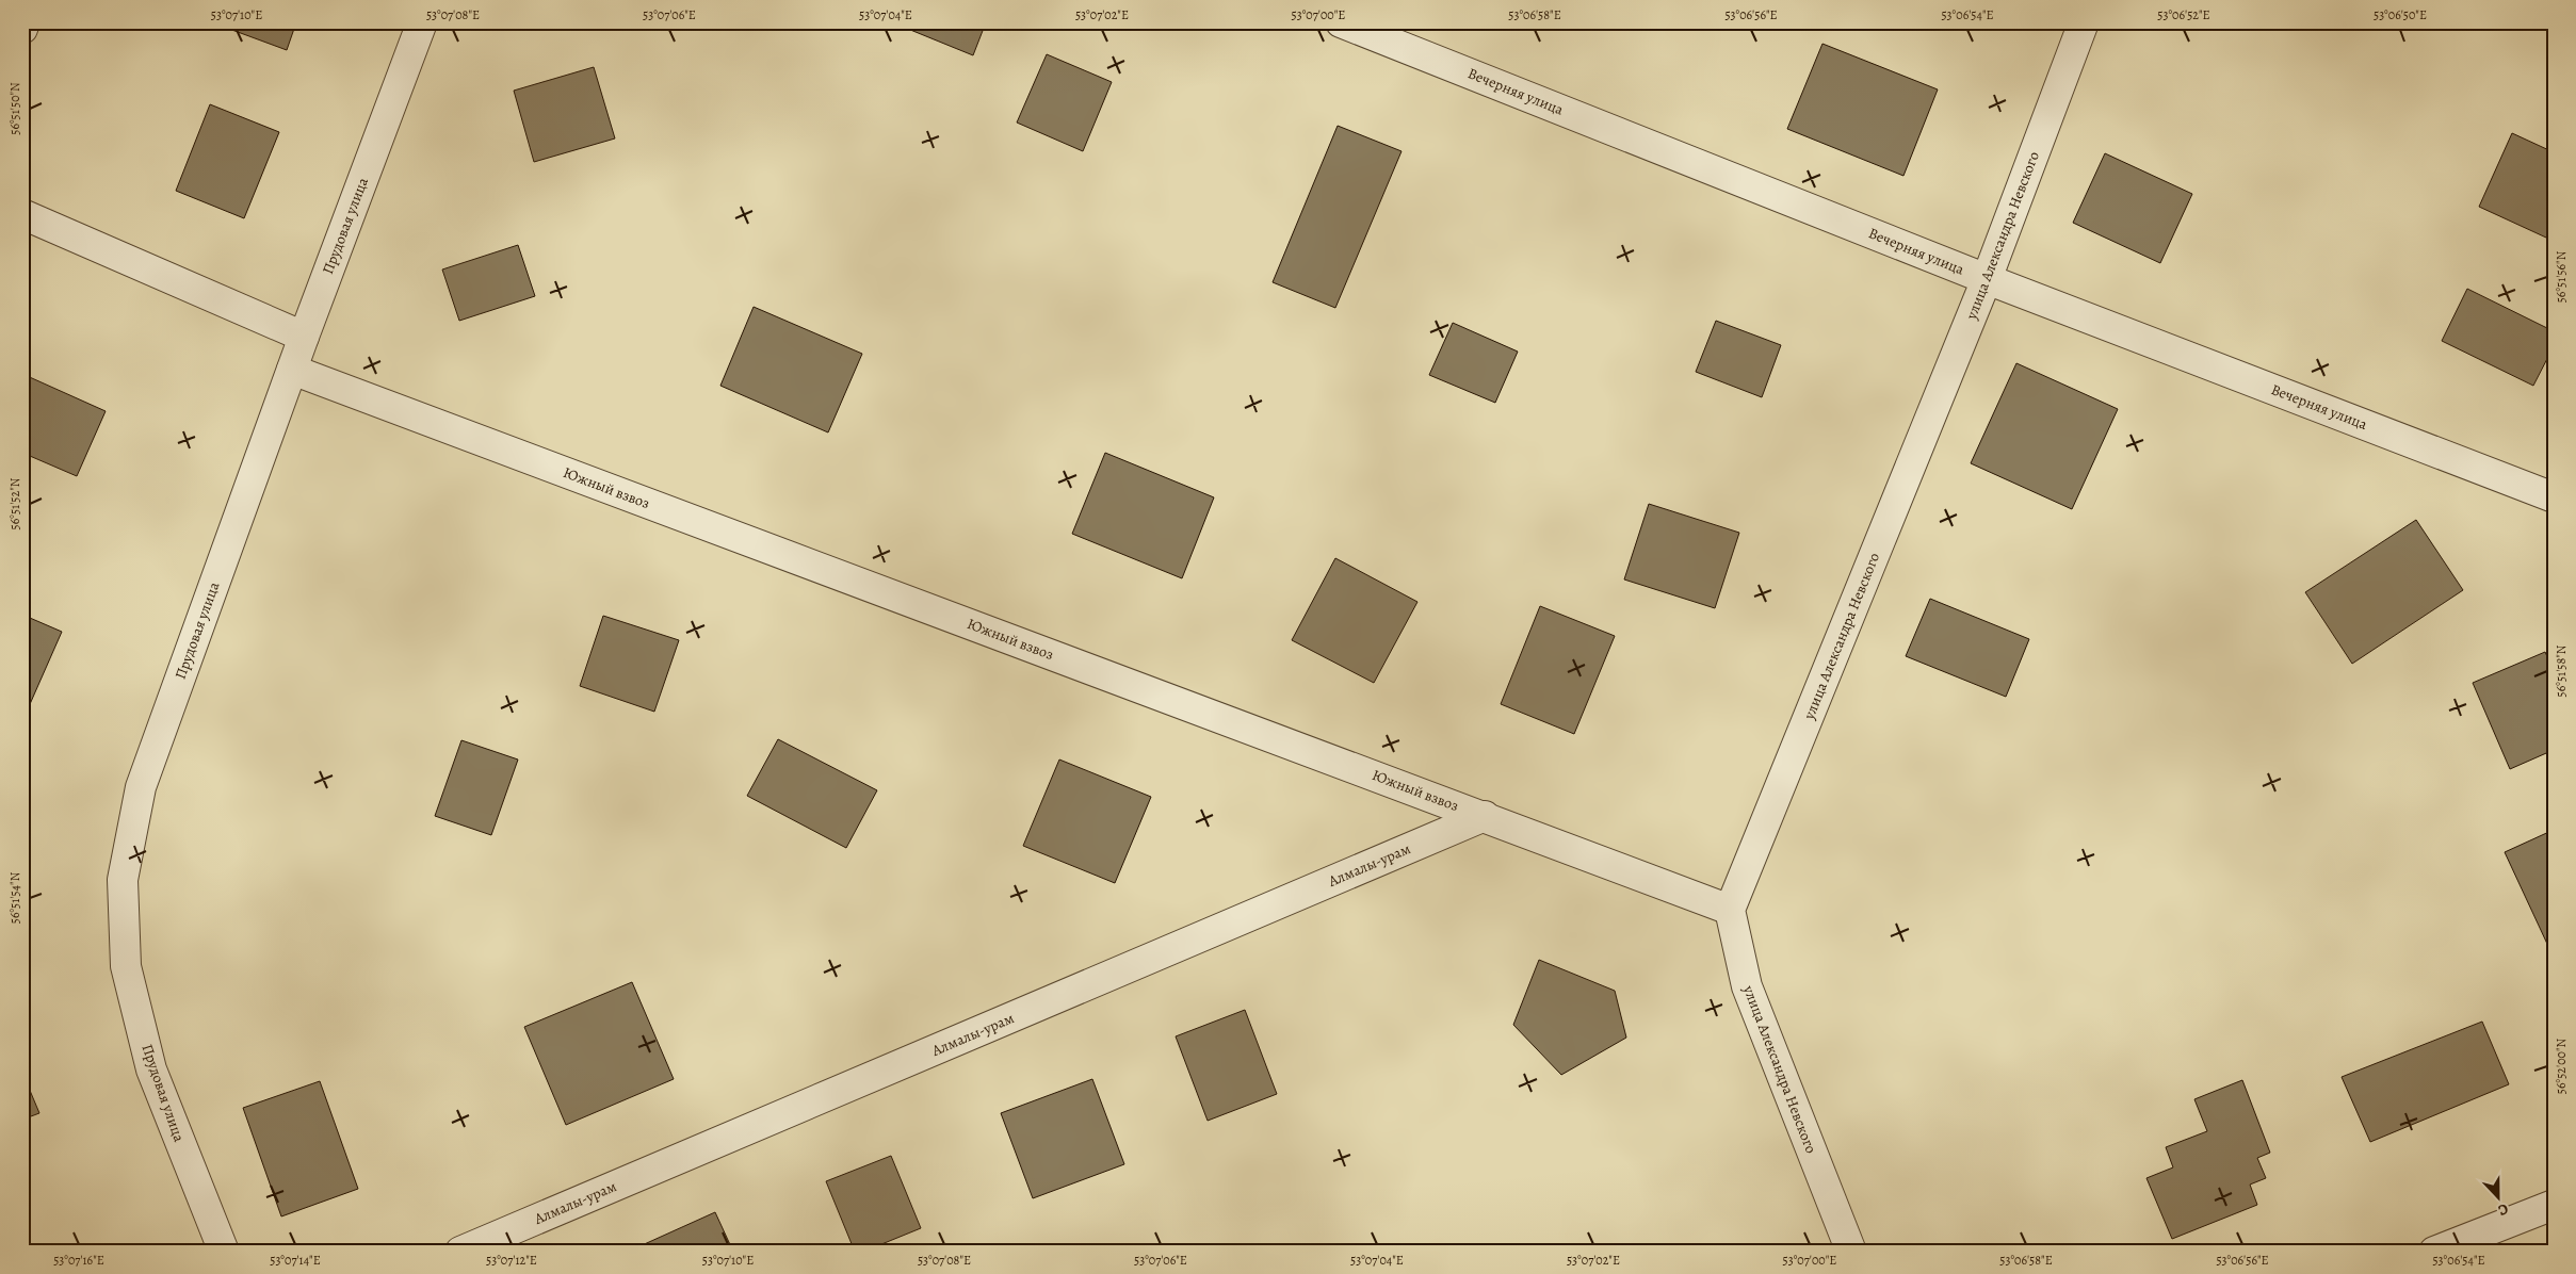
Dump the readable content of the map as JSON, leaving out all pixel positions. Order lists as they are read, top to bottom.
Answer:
{
  "streets": {
    "street": [
      "Вечерняя улица",
      "Прудовая улица",
      "улица Александра Невского",
      "Южный взвоз",
      "Алмалы-урам"
    ]
  },
  "crossings": [
    ["Вечерняя улица", "улица Александра Невского"],
    ["Прудовая улица", "Южный взвоз"],
    ["улица Александра Невского", "Южный взвоз"],
    ["Южный взвоз", "Алмалы-урам"]
  ],
  "north": "bottom",
  "coordinates": [
    "53°07'10\"E",
    "53°07'08\"E",
    "53°07'06\"E",
    "53°07'04\"E",
    "53°07'02\"E",
    "53°07'00\"E",
    "53°06'58\"E",
    "53°06'56\"E",
    "53°06'54\"E",
    "53°06'52\"E",
    "53°06'50\"E",
    "56°51'50\"N",
    "56°51'56\"N",
    "56°51'52\"N",
    "56°51'58\"N",
    "56°51'54\"N",
    "56°52'00\"N",
    "53°07'16\"E",
    "53°07'14\"E",
    "53°07'12\"E"
  ]
}
